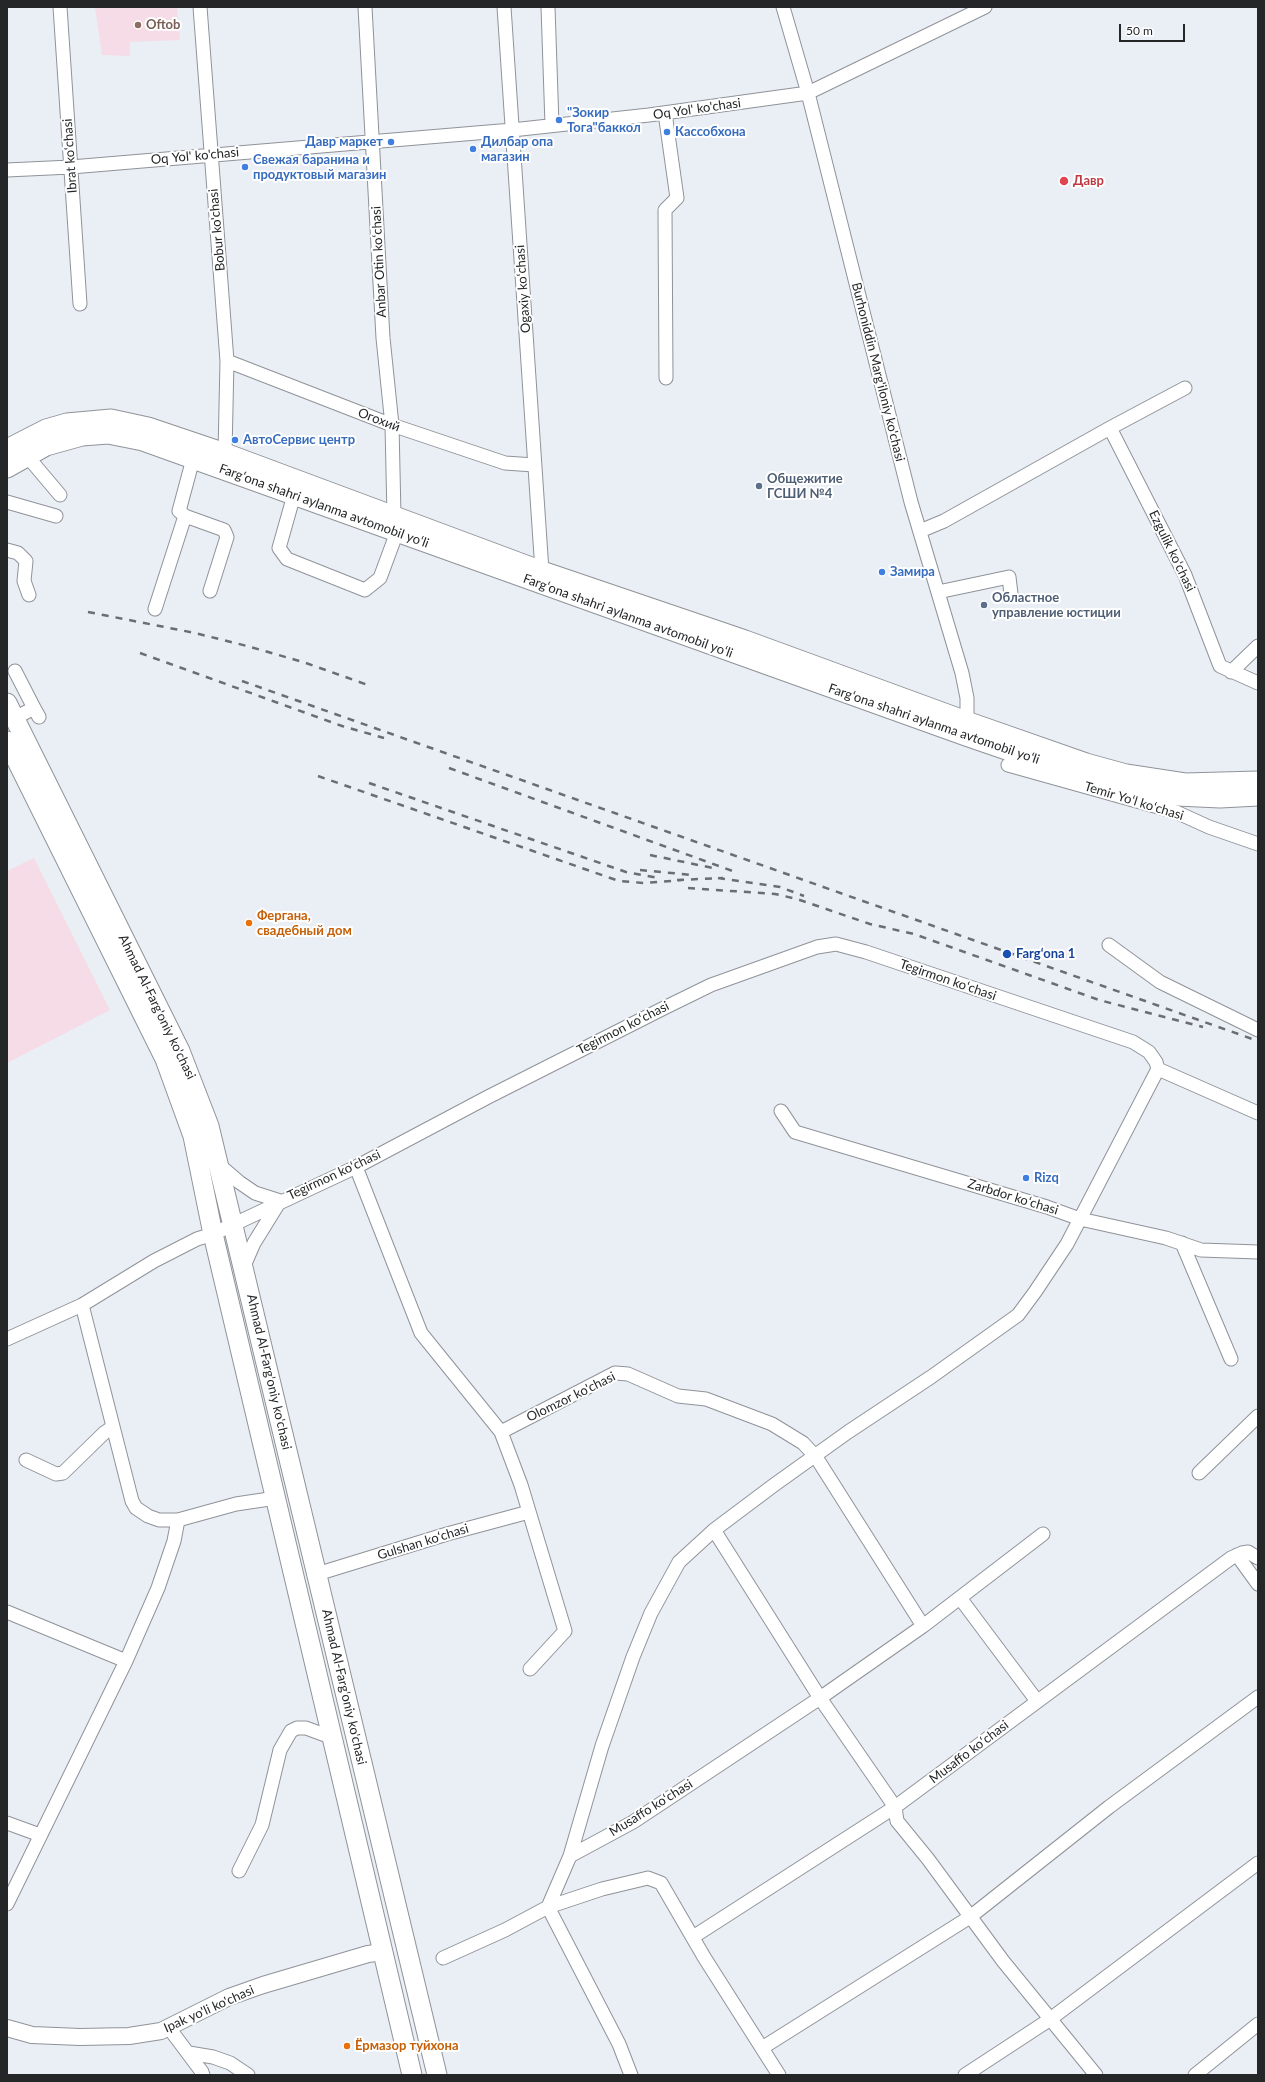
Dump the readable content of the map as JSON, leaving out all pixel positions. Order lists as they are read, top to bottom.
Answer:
{
  "streets": {
    "highway": ["Fargʻona shahri aylanma avtomobil yoʻli", "Ahmad Al-Farg'oniy ko'chasi"],
    "main road": ["Ipak yo'li ko'chasi"],
    "street": [
      "Oq Yol' ko'chasi",
      "Ibrat koʻchasi",
      "Bobur ko'chasi",
      "Anbar Otin koʻchasi",
      "Ogaxiy koʻchasi",
      "Burhoniddin Marg'iloniy ko'chasi",
      "Огохий",
      "Ezgulik koʻchasi",
      "Temir Yoʻl koʻchasi",
      "Tegirmon koʻchasi",
      "Zarbdor koʻchasi",
      "Olomzor ko'chasi",
      "Gulshan koʻchasi",
      "Musaffo koʻchasi"
    ]
  },
  "crossings": [
    ["Oq Yol' ko'chasi", "Ibrat koʻchasi"],
    ["Oq Yol' ko'chasi", "Bobur ko'chasi"],
    ["Oq Yol' ko'chasi", "Anbar Otin koʻchasi"],
    ["Oq Yol' ko'chasi", "Ogaxiy koʻchasi"],
    ["Oq Yol' ko'chasi", "Burhoniddin Marg'iloniy ko'chasi"],
    ["Bobur ko'chasi", "Огохий"],
    ["Bobur ko'chasi", "Fargʻona shahri aylanma avtomobil yoʻli"],
    ["Anbar Otin koʻchasi", "Огохий"],
    ["Anbar Otin koʻchasi", "Fargʻona shahri aylanma avtomobil yoʻli"],
    ["Ogaxiy koʻchasi", "Огохий"],
    ["Ogaxiy koʻchasi", "Fargʻona shahri aylanma avtomobil yoʻli"],
    ["Burhoniddin Marg'iloniy ko'chasi", "Fargʻona shahri aylanma avtomobil yoʻli"],
    ["Tegirmon koʻchasi", "Ahmad Al-Farg'oniy ko'chasi"],
    ["Ahmad Al-Farg'oniy ko'chasi", "Gulshan koʻchasi"],
    ["Ahmad Al-Farg'oniy ko'chasi", "Ipak yo'li ko'chasi"],
    ["Olomzor ko'chasi", "Musaffo koʻchasi"]
  ],
  "places": [
    "Oftob",
    "\"Зокир Тога\"баккол",
    "Кассобхона",
    "Давр маркет",
    "Дилбар опа магазин",
    "Свежая баранина и продуктовый магазин",
    "Давр",
    "АвтоСервис центр",
    "Общежитие ГСШИ №4",
    "Замира",
    "Областное управление юстиции",
    "Фергана, свадебный дом",
    "Farg‘ona 1",
    "Rizq",
    "Ёрмазор туйхона"
  ],
  "scale_bar": "50 m"
}
